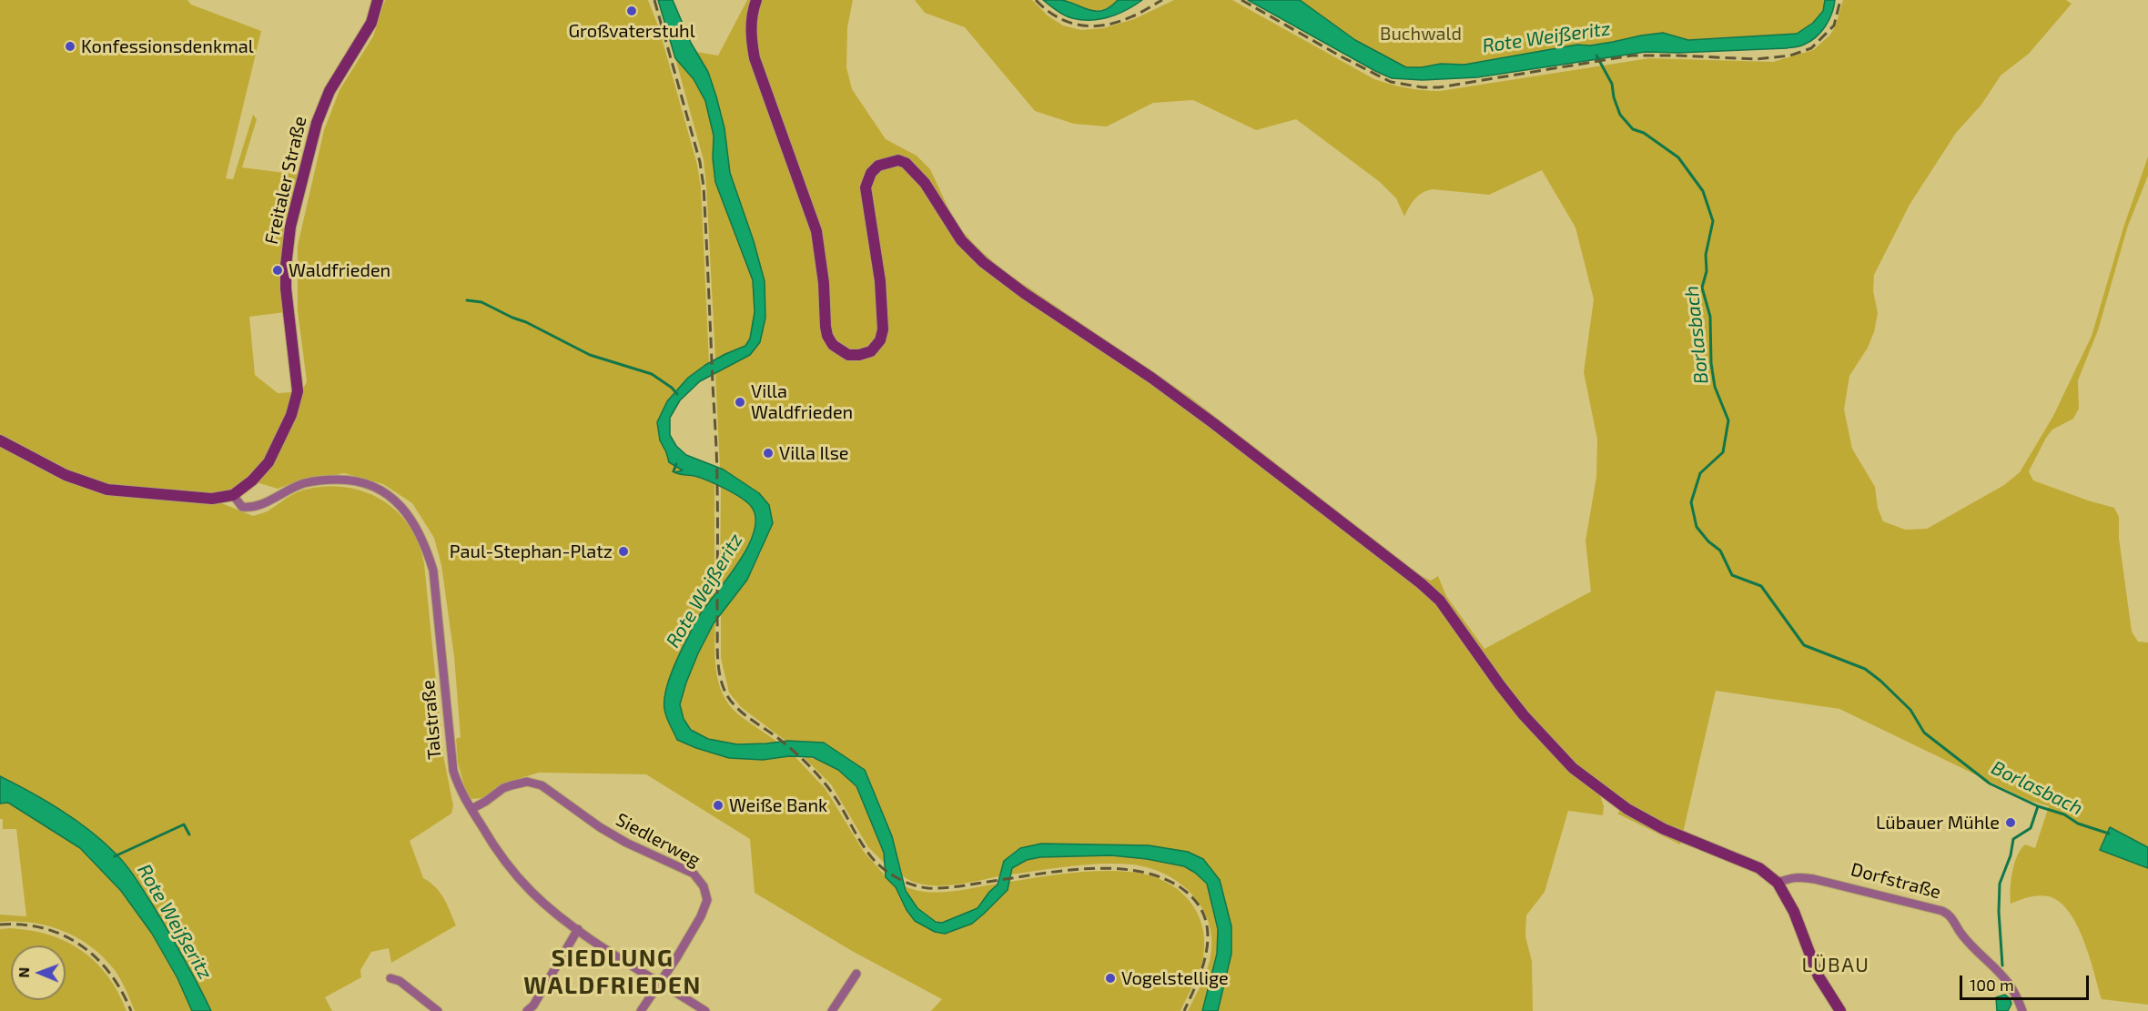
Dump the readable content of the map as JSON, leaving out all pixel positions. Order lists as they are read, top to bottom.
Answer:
{
  "streets": {
    "street": [
      "Freitaler Straße",
      "Talstraße",
      "Siedlerweg",
      "Dorfstraße"
    ]
  },
  "crossings": [
    ["Freitaler Straße", "Talstraße"],
    ["Talstraße", "Siedlerweg"]
  ],
  "districts": ["SIEDLUNG WALDFRIEDEN", "LÜBAU"],
  "water": ["Rote Weißeritz", "Borlasbach"],
  "parks": ["Buchwald"],
  "places": [
    "Großvaterstuhl",
    "Konfessionsdenkmal",
    "Waldfrieden",
    "Villa Waldfrieden",
    "Villa Ilse",
    "Paul-Stephan-Platz",
    "Weiße Bank",
    "Lübauer Mühle",
    "Vogelstellige"
  ],
  "scale_bar": "100 m",
  "north": "left"
}
